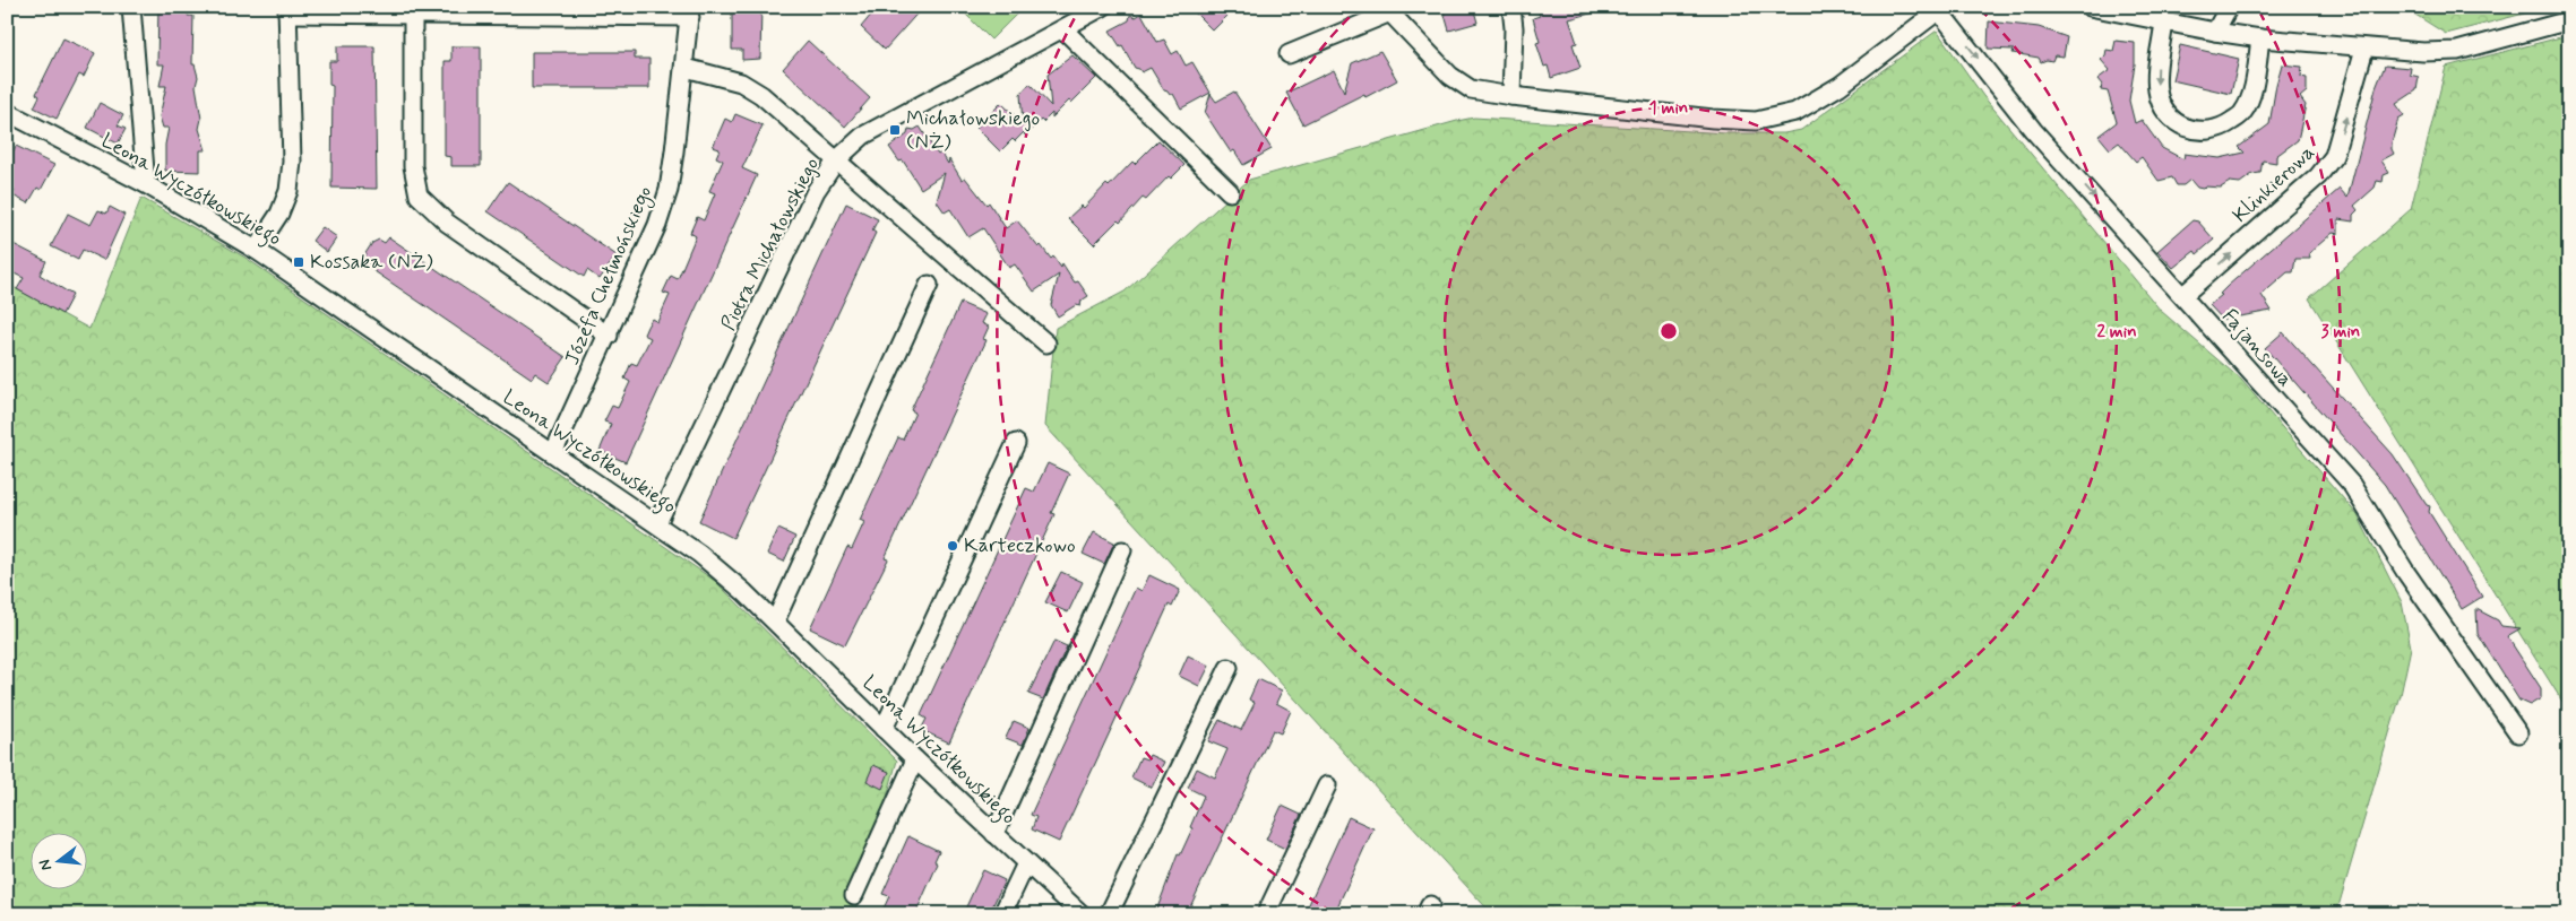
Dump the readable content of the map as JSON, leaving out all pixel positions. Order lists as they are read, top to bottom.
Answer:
{
  "streets": {
    "street": [
      "Klinkierowa",
      "Leona Wyczółkowskiego",
      "Piotra Michałowskiego",
      "Józefa Chełmońskiego",
      "Fajansowa"
    ]
  },
  "crossings": [
    ["Klinkierowa", "Fajansowa"],
    ["Leona Wyczółkowskiego", "Piotra Michałowskiego"],
    ["Leona Wyczółkowskiego", "Józefa Chełmońskiego"]
  ],
  "one_way": ["Klinkierowa", "Fajansowa"],
  "places": {
    "transit": ["Michałowskiego (NŻ)", "Kossaka (NŻ)"],
    "other": ["Karteczkowo"]
  },
  "north": "left",
  "rings": ["1 min", "2 min", "3 min"]
}
